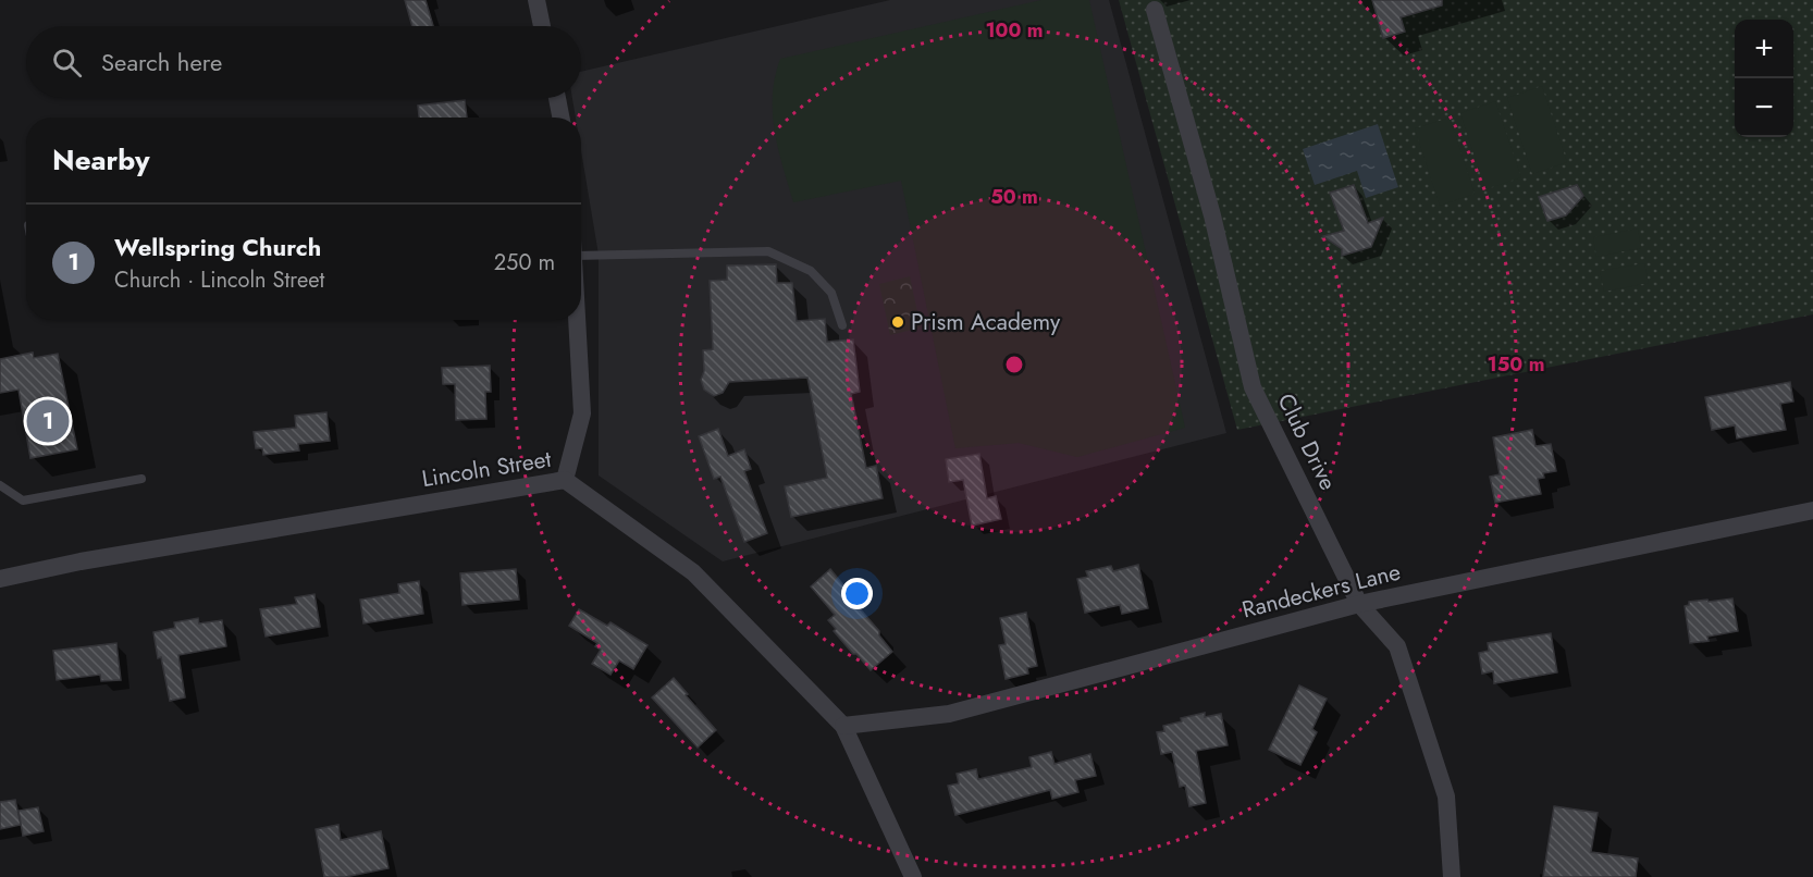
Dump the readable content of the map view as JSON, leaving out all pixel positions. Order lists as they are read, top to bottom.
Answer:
{
  "streets": {
    "street": ["Club Drive", "Lincoln Street", "Randeckers Lane"]
  },
  "crossings": [
    ["Club Drive", "Randeckers Lane"],
    ["Lincoln Street", "Randeckers Lane"]
  ],
  "places": ["Prism Academy"],
  "page": {
    "map_buttons": ["+", "−"],
    "search": "Search here",
    "heading": "Nearby",
    "list": [
      {
        "mark": "1",
        "name": "Wellspring Church",
        "note": "Church · Lincoln Street",
        "value": "250 m"
      }
    ],
    "pins": "1"
  },
  "rings": ["100 m", "50 m", "150 m"]
}
